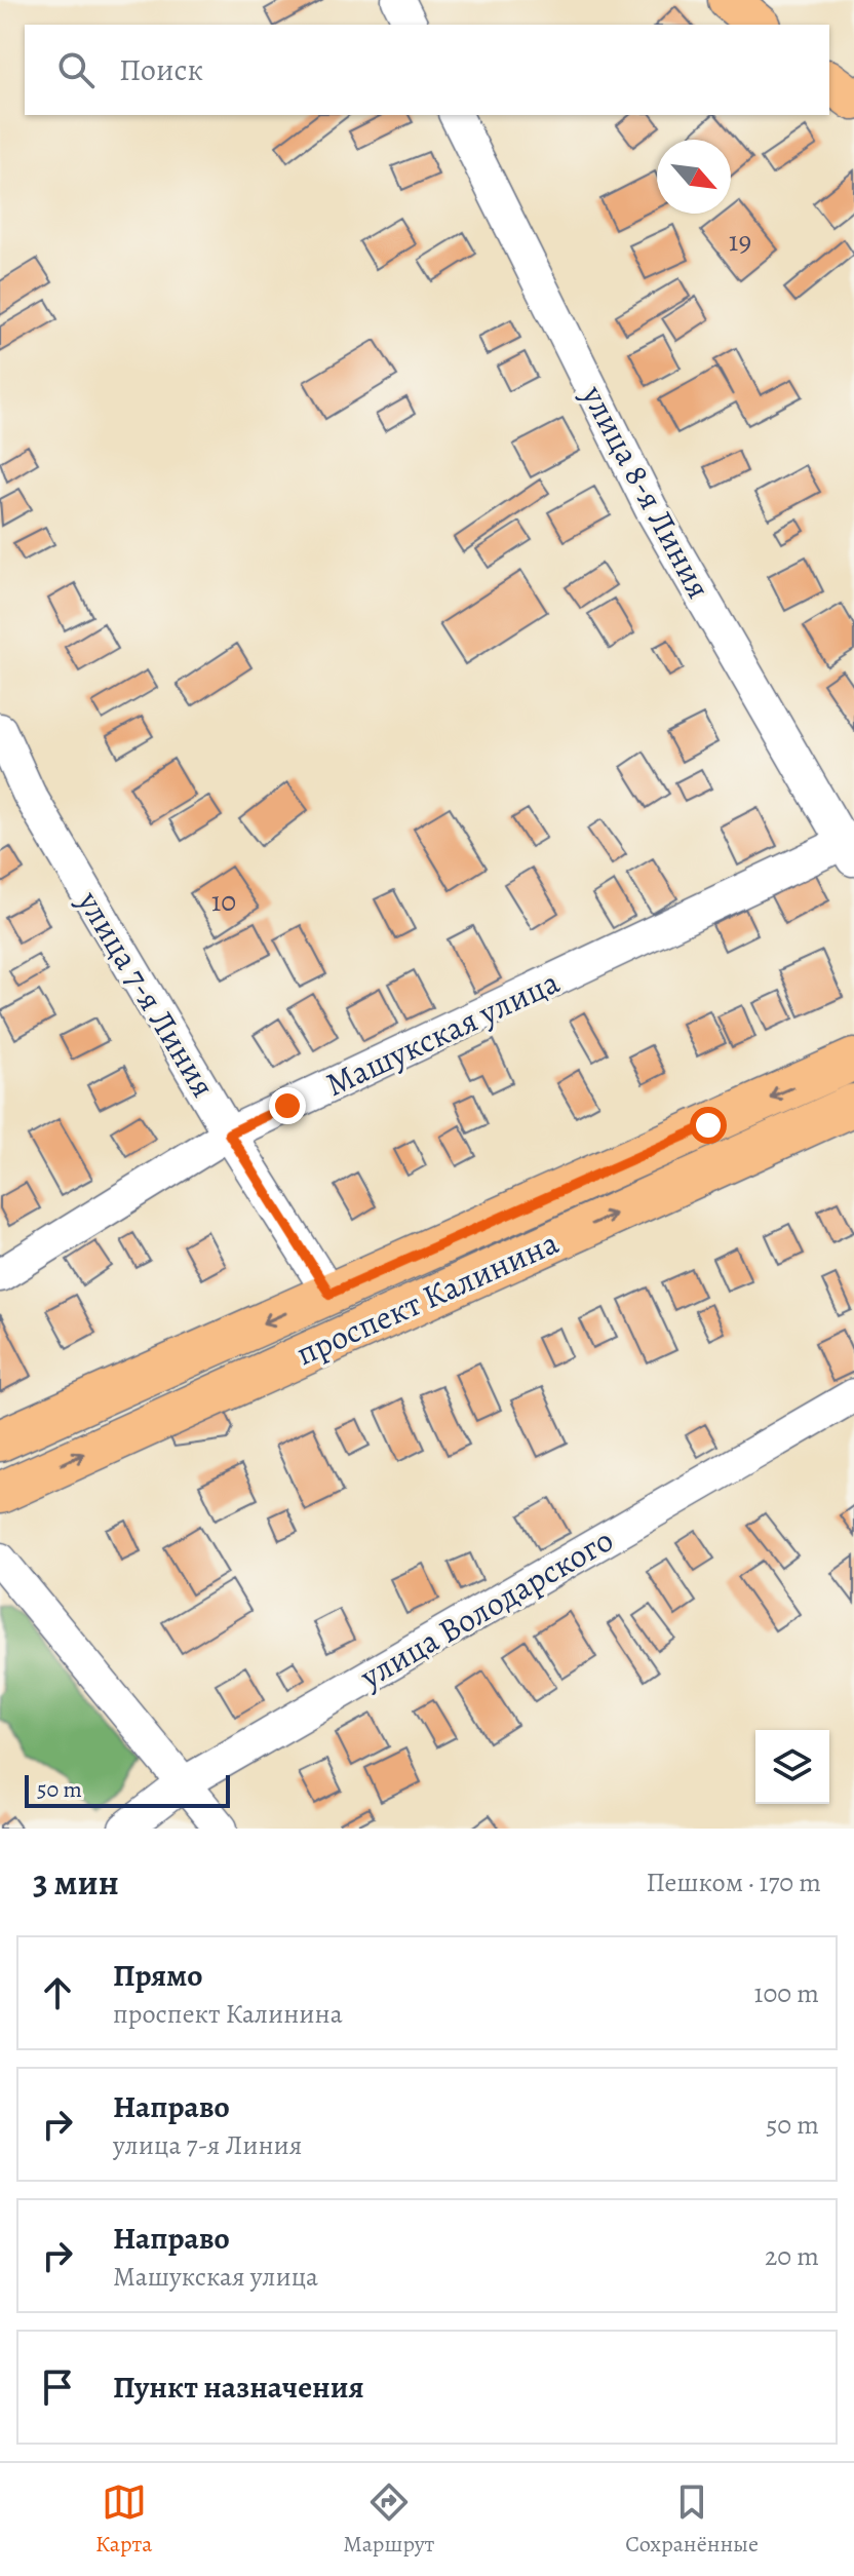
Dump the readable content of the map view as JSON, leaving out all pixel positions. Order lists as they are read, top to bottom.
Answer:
{
  "streets": {
    "main road": ["проспект Калинина"],
    "street": [
      "улица 8-я Линия",
      "улица 7-я Линия",
      "Машукская улица",
      "улица Володарского"
    ]
  },
  "crossings": [
    ["улица 8-я Линия", "Машукская улица"],
    ["улица 7-я Линия", "Машукская улица"],
    ["улица 7-я Линия", "проспект Калинина"]
  ],
  "house_numbers": ["19", "10"],
  "scale_bar": "50 m",
  "north": "bottom right",
  "page": {
    "search": "Поиск",
    "scale": "50 m",
    "heading": ["3 мин", "Пешком · 170 m"],
    "list": [
      ["Прямо", "проспект Калинина", "100 m"],
      ["Направо", "улица 7-я Линия", "50 m"],
      ["Направо", "Машукская улица", "20 m"],
      "Пункт назначения"
    ],
    "nav": ["Карта", "Маршрут", "Сохранённые"]
  }
}
